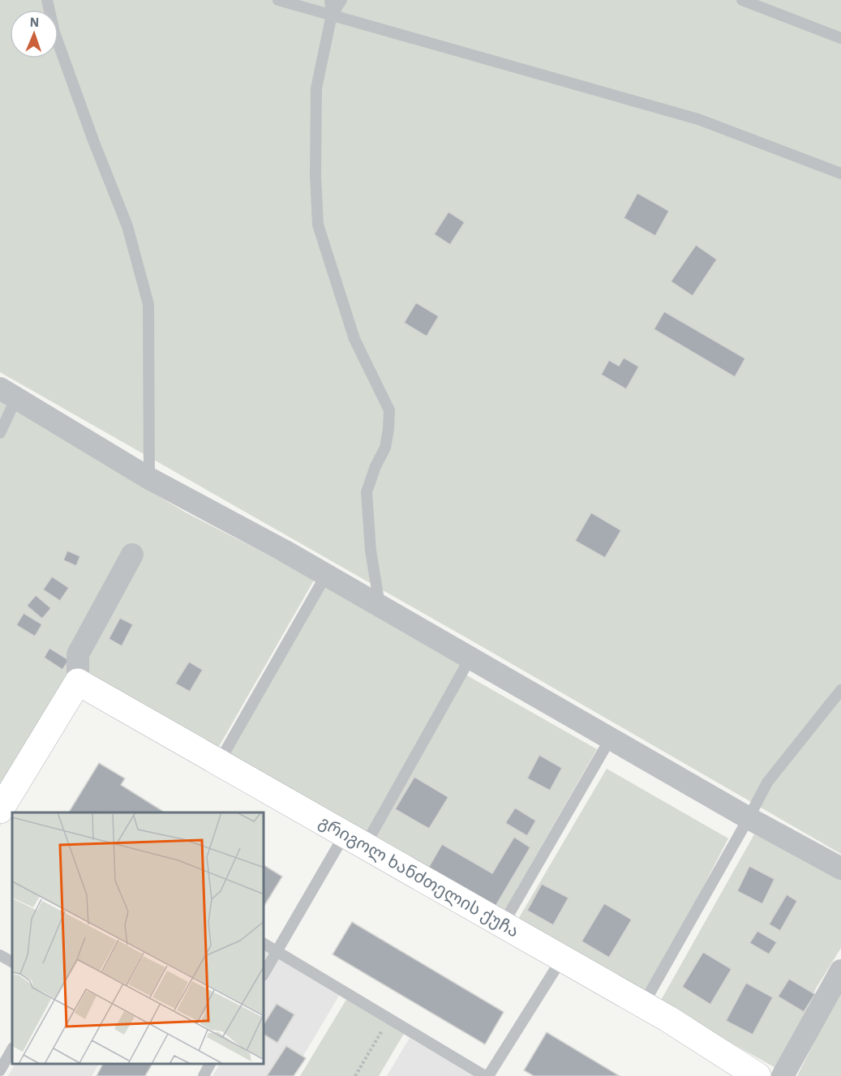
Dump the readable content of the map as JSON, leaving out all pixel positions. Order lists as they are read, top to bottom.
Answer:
{
  "streets": {
    "street": ["გრიგოლ ხანძთელის ქუჩა"]
  },
  "north": "top"
}
